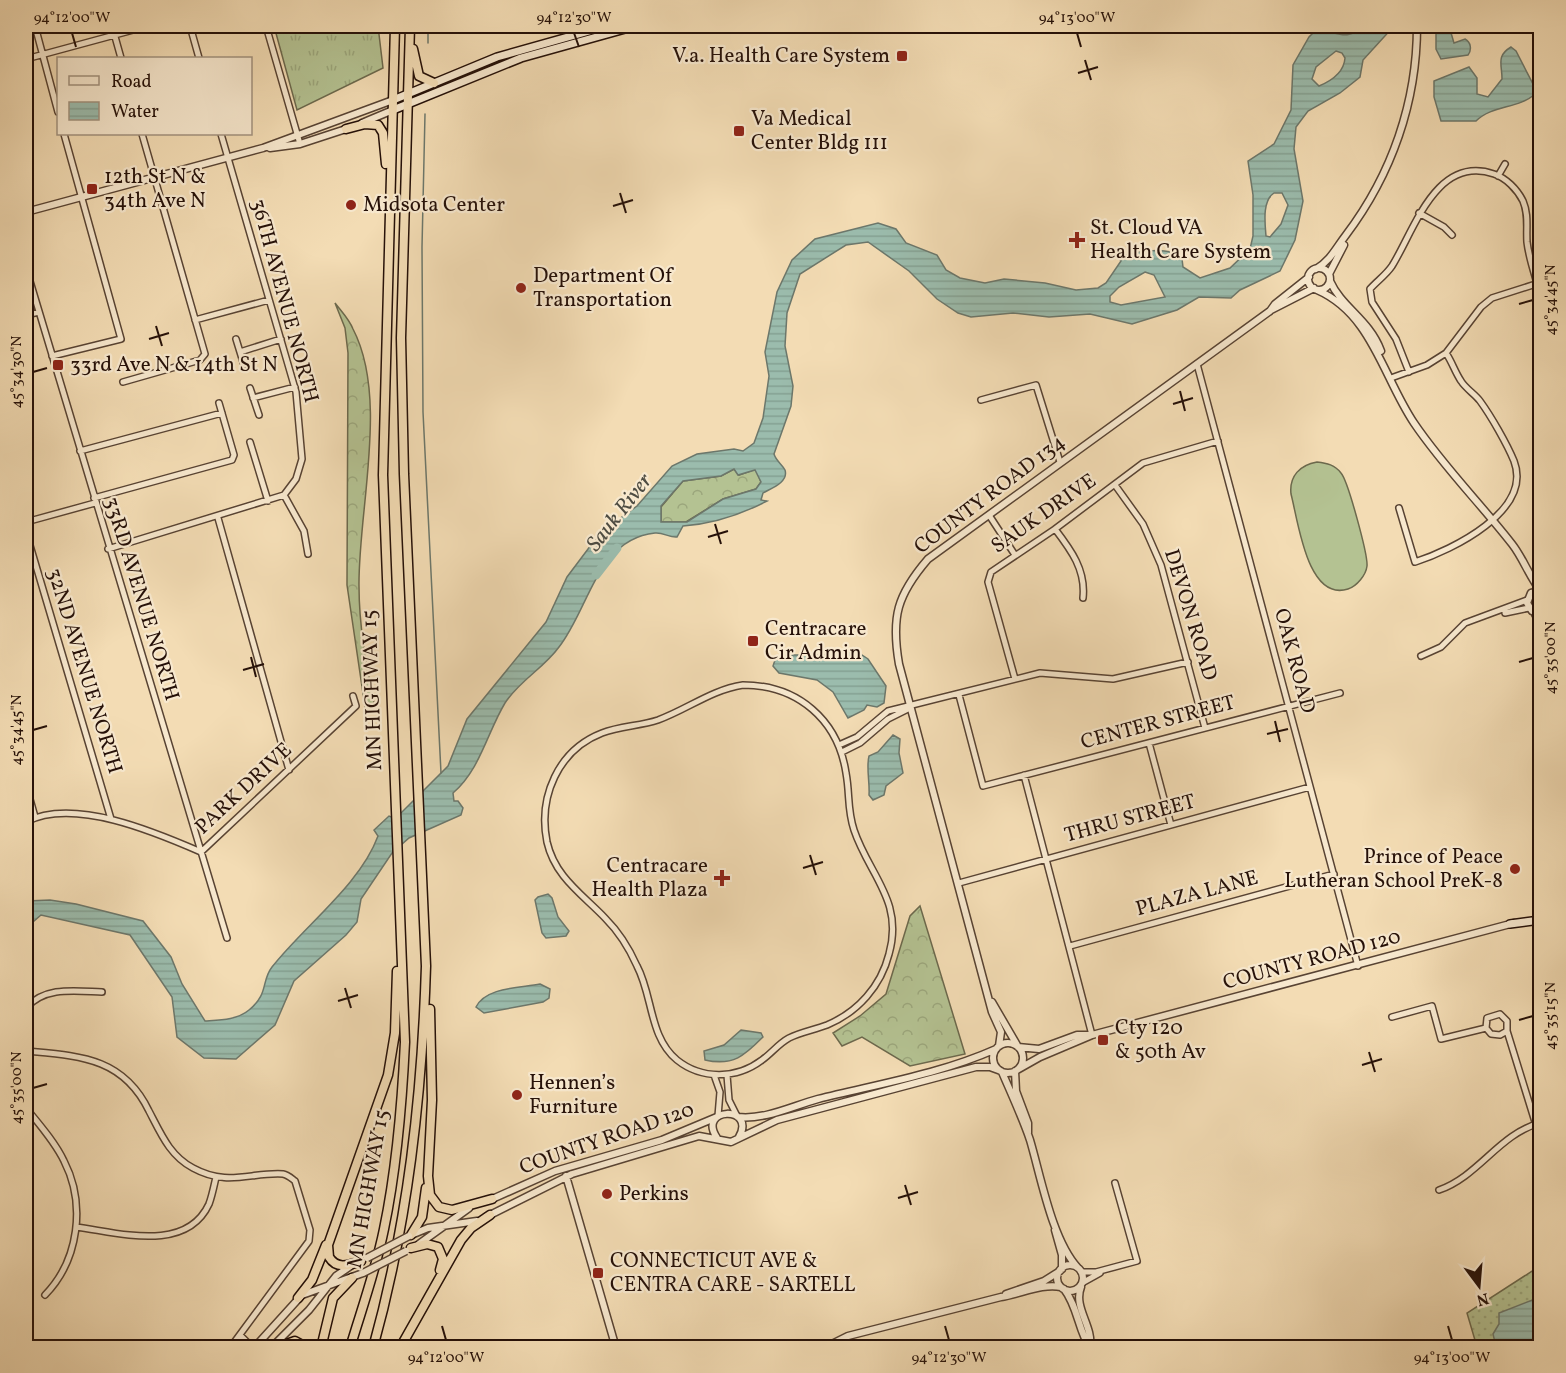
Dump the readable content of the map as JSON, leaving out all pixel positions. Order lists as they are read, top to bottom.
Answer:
{
  "streets": {
    "highway": ["MN HIGHWAY 15"],
    "street": [
      "36TH AVENUE NORTH",
      "COUNTY ROAD 134",
      "SAUK DRIVE",
      "33RD AVENUE NORTH",
      "DEVON ROAD",
      "OAK ROAD",
      "32ND AVENUE NORTH",
      "CENTER STREET",
      "PARK DRIVE",
      "THRU STREET",
      "PLAZA LANE",
      "COUNTY ROAD 120"
    ]
  },
  "crossings": [
    ["COUNTY ROAD 134", "OAK ROAD"],
    ["COUNTY ROAD 134", "THRU STREET"],
    ["COUNTY ROAD 134", "COUNTY ROAD 120"],
    ["SAUK DRIVE", "DEVON ROAD"],
    ["SAUK DRIVE", "OAK ROAD"],
    ["33RD AVENUE NORTH", "PARK DRIVE"],
    ["DEVON ROAD", "CENTER STREET"],
    ["OAK ROAD", "CENTER STREET"],
    ["OAK ROAD", "THRU STREET"],
    ["OAK ROAD", "PLAZA LANE"],
    ["OAK ROAD", "COUNTY ROAD 120"],
    ["32ND AVENUE NORTH", "PARK DRIVE"]
  ],
  "water": ["Sauk River"],
  "places": {
    "transit": [
      "V.a. Health Care System",
      "Va Medical Center Bldg 111",
      "12th St N & 34th Ave N",
      "33rd Ave N & 14th St N",
      "Centracare Cir Admin",
      "Cty 120 & 50th Av",
      "CONNECTICUT AVE & CENTRA CARE - SARTELL"
    ],
    "other": [
      "Midsota Center",
      "Department Of Transportation",
      "Prince of Peace Lutheran School PreK-8",
      "Hennen’s Furniture",
      "Perkins"
    ],
    "health": ["St. Cloud VA Health Care System", "Centracare Health Plaza"]
  },
  "legend": ["Road", "Water"],
  "north": "bottom",
  "coordinates": [
    "94°12'00\"W",
    "94°12'30\"W",
    "94°13'00\"W",
    "45°34'45\"N",
    "45°34'30\"N",
    "45°35'00\"N",
    "45°35'15\"N"
  ]
}
